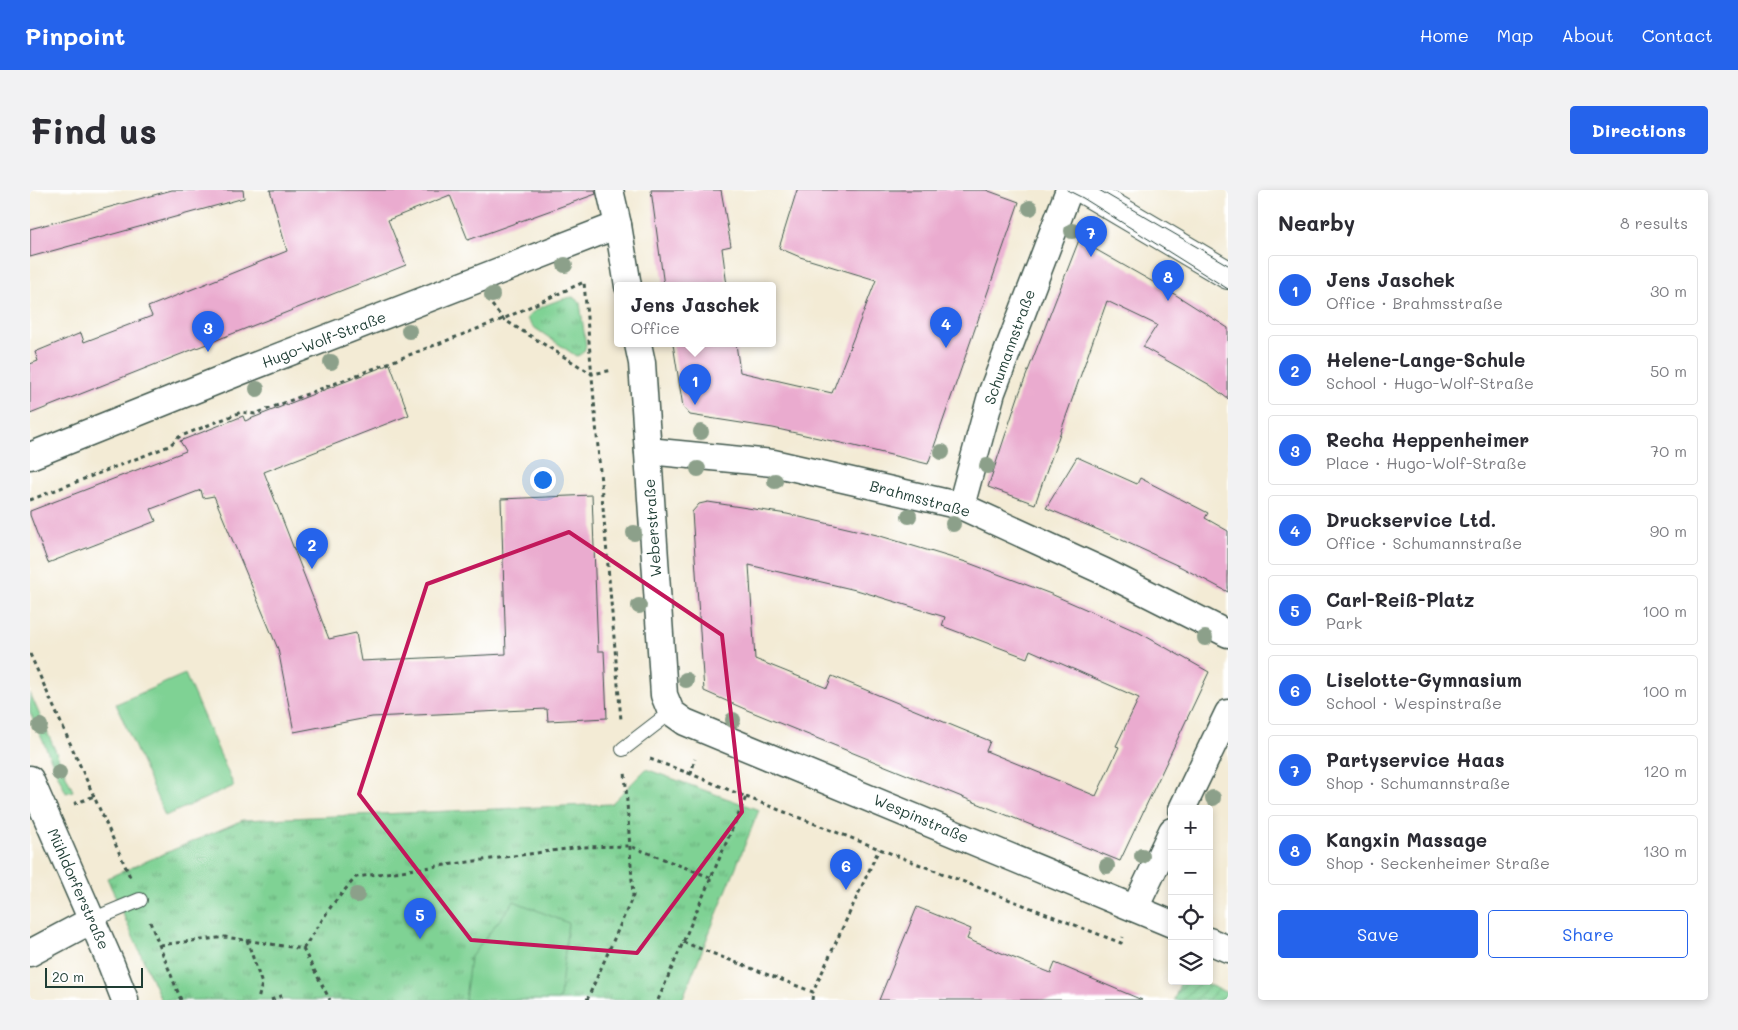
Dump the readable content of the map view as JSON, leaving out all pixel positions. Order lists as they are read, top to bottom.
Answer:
{
  "streets": {
    "street": [
      "Hugo-Wolf-Straße",
      "Schumannstraße",
      "Brahmsstraße",
      "Weberstraße",
      "Wespinstraße",
      "Mühldorferstraße"
    ]
  },
  "crossings": [
    ["Schumannstraße", "Brahmsstraße"],
    ["Brahmsstraße", "Weberstraße"],
    ["Weberstraße", "Wespinstraße"]
  ],
  "scale_bar": "20 m",
  "page": {
    "header": "Pinpoint",
    "nav": [
      "Home",
      "Map",
      "About",
      "Contact"
    ],
    "buttons": [
      "Directions",
      ["Save", "Share"]
    ],
    "title": "Find us",
    "heading": ["Nearby", "8 results"],
    "pins": [
      "7",
      "8",
      "4",
      "3",
      "1",
      "2",
      "6",
      "5"
    ],
    "list": [
      {
        "mark": "1",
        "name": "Jens Jaschek",
        "note": "Office · Brahmsstraße",
        "value": "30 m"
      },
      {
        "mark": "2",
        "name": "Helene-Lange-Schule",
        "note": "School · Hugo-Wolf-Straße",
        "value": "50 m"
      },
      {
        "mark": "3",
        "name": "Recha Heppenheimer",
        "note": "Place · Hugo-Wolf-Straße",
        "value": "70 m"
      },
      {
        "mark": "4",
        "name": "Druckservice Ltd.",
        "note": "Office · Schumannstraße",
        "value": "90 m"
      },
      {
        "mark": "5",
        "name": "Carl-Reiß-Platz",
        "note": "Park",
        "value": "100 m"
      },
      {
        "mark": "6",
        "name": "Liselotte-Gymnasium",
        "note": "School · Wespinstraße",
        "value": "100 m"
      },
      {
        "mark": "7",
        "name": "Partyservice Haas",
        "note": "Shop · Schumannstraße",
        "value": "120 m"
      },
      {
        "mark": "8",
        "name": "Kangxin Massage",
        "note": "Shop · Seckenheimer Straße",
        "value": "130 m"
      }
    ],
    "popup": ["Jens Jaschek", "Office"],
    "map_buttons": ["+", "−"],
    "scale": "20 m"
  }
}
